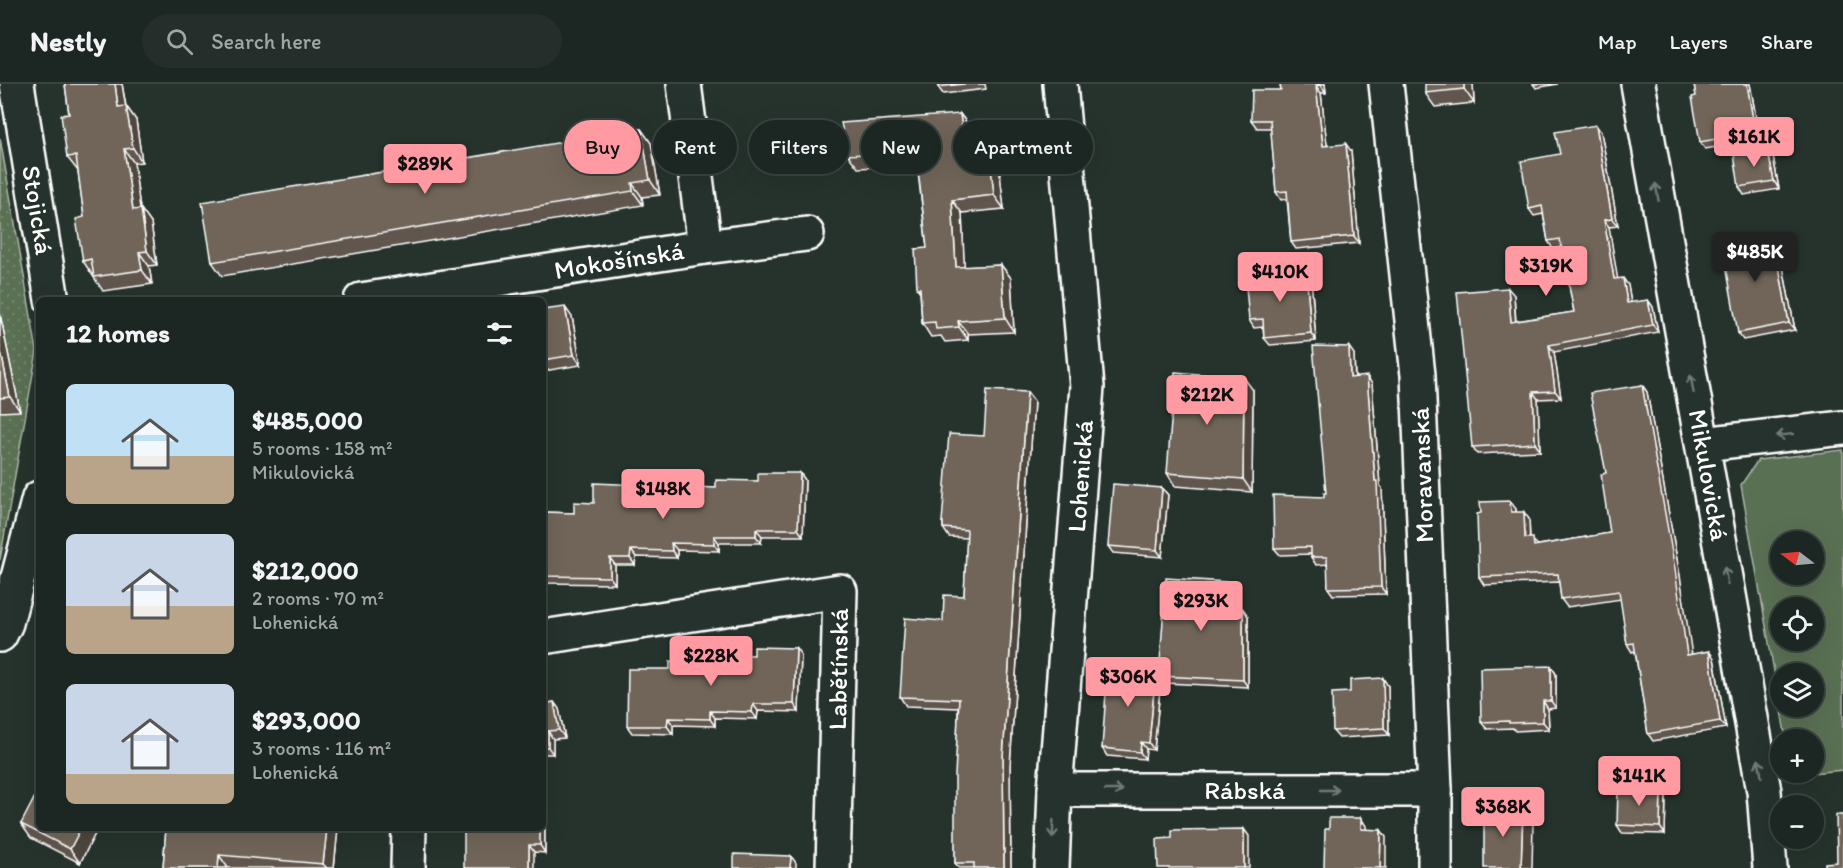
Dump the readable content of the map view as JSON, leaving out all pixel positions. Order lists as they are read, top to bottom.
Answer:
{
  "streets": {
    "street": [
      "Stojická",
      "Mokošínská",
      "Moravanská",
      "Mikulovická",
      "Lohenická",
      "Labětínská",
      "Rábská"
    ]
  },
  "crossings": [
    ["Moravanská", "Rábská"],
    ["Lohenická", "Rábská"]
  ],
  "one_way": ["Mikulovická", "Rábská"],
  "north": "left",
  "page": {
    "header": "Nestly",
    "search": "Search here",
    "nav": ["Map", "Layers", "Share"],
    "price": [
      "$161K",
      "$289K",
      "$485K",
      "$319K",
      "$410K",
      "$212K",
      "$148K",
      "$293K",
      "$228K",
      "$306K",
      "$141K",
      "$368K"
    ],
    "chip": [
      "Buy",
      "Rent",
      "Filters",
      "New",
      "Apartment"
    ],
    "heading": "12 homes",
    "list": [
      {
        "name": "$485,000",
        "note": "5 rooms · 158 m² · Mikulovická"
      },
      {
        "name": "$212,000",
        "note": "2 rooms · 70 m² · Lohenická"
      },
      {
        "name": "$293,000",
        "note": "3 rooms · 116 m² · Lohenická"
      }
    ],
    "map_buttons": ["+", "−"]
  }
}
